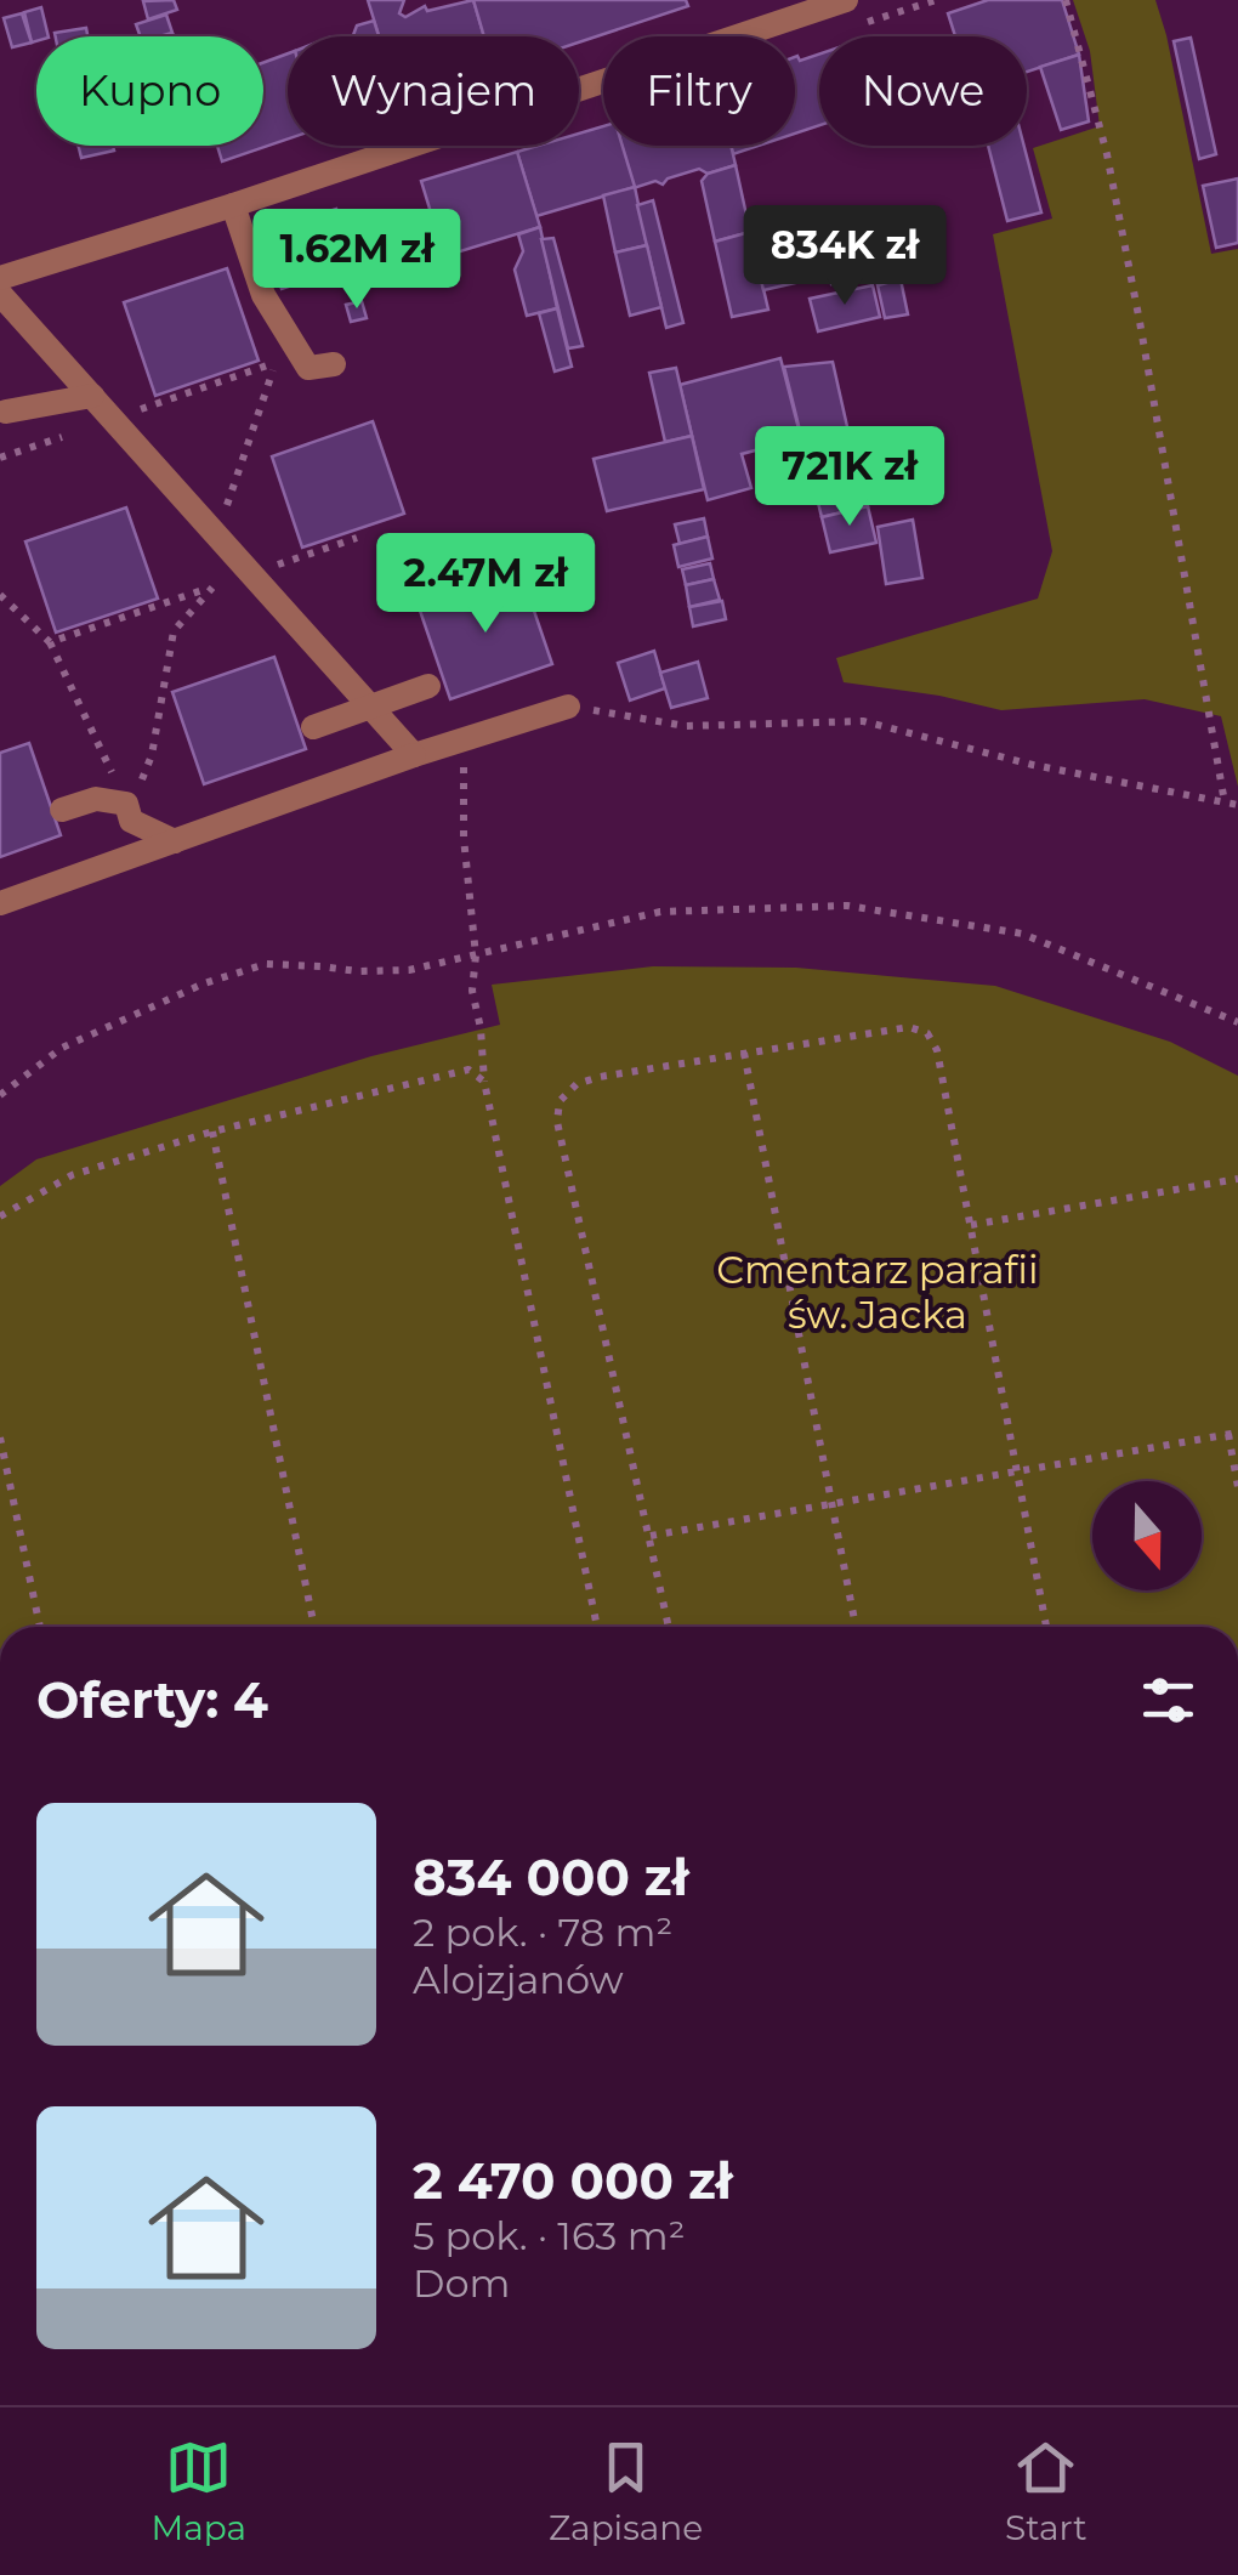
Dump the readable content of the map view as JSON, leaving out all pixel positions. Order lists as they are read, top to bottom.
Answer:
{
  "parks": ["Cmentarz parafii św. Jacka"],
  "north": "bottom",
  "page": {
    "chip": [
      "Kupno",
      "Wynajem",
      "Filtry",
      "Nowe"
    ],
    "price": [
      "834K zł",
      "1.62M zł",
      "721K zł",
      "2.47M zł"
    ],
    "heading": "Oferty: 4",
    "list": [
      {
        "name": "834 000 zł",
        "note": "2 pok. · 78 m² · Alojzjanów"
      },
      {
        "name": "2 470 000 zł",
        "note": "5 pok. · 163 m² · Dom"
      }
    ],
    "tabs": ["Mapa", "Zapisane", "Start"]
  }
}
